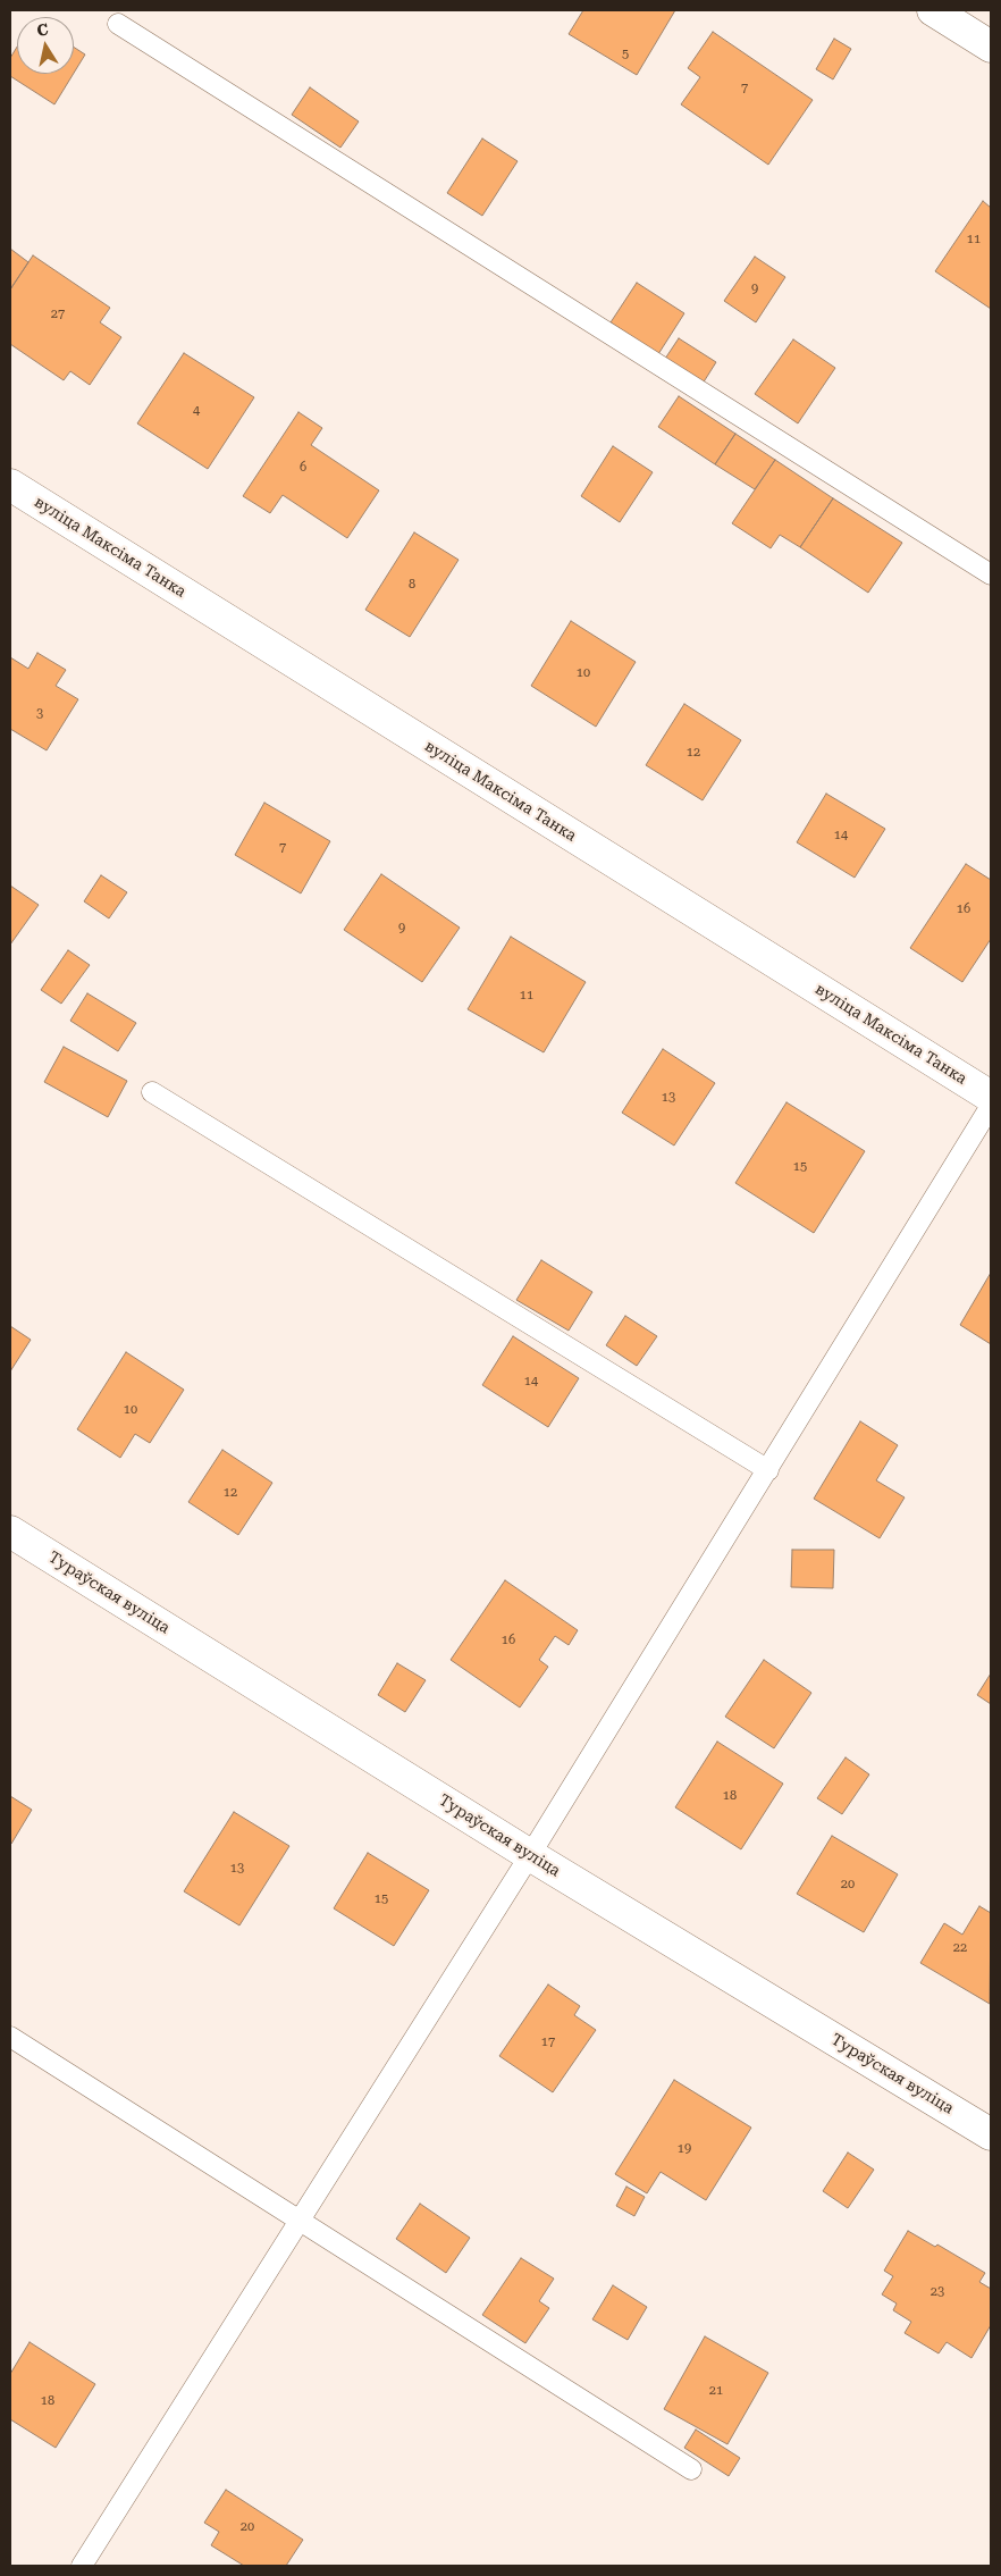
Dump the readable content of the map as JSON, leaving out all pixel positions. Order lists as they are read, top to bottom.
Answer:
{
  "streets": {
    "street": ["вуліца Максіма Танка", "Тураўская вуліца"]
  },
  "house_numbers": [
    "5",
    "7",
    "11",
    "9",
    "27",
    "4",
    "6",
    "8",
    "10",
    "3",
    "12",
    "14",
    "7",
    "16",
    "9",
    "11",
    "13",
    "15",
    "14",
    "10",
    "12",
    "16",
    "18",
    "13",
    "20",
    "15",
    "22",
    "17",
    "19",
    "23",
    "21",
    "18",
    "20"
  ],
  "north": "top"
}
